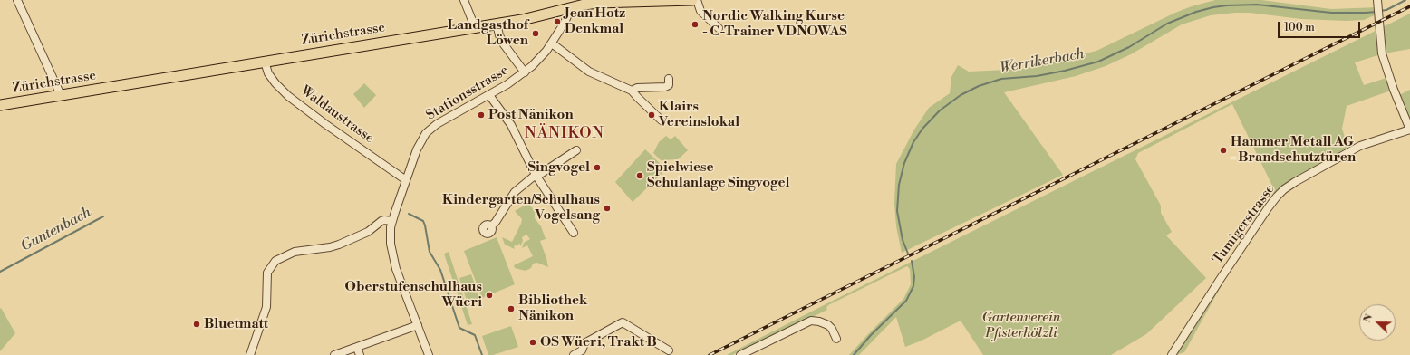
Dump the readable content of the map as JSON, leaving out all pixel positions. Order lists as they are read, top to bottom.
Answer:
{
  "streets": {
    "main road": ["Zürichstrasse"],
    "street": ["Stationsstrasse", "Waldaustrasse", "Tumigerstrasse"]
  },
  "crossings": [
    ["Zürichstrasse", "Stationsstrasse"],
    ["Zürichstrasse", "Waldaustrasse"],
    ["Stationsstrasse", "Waldaustrasse"]
  ],
  "districts": ["NÄNIKON"],
  "water": ["Werrikerbach", "Guntenbach"],
  "parks": ["Gartenverein Pfisterhölzli"],
  "places": [
    "Jean Hotz Denkmal",
    "Nordic Walking Kurse - C-Trainer VDNOWAS",
    "Landgasthof Löwen",
    "Post Nänikon",
    "Klairs Vereinslokal",
    "Hammer Metall AG - Brandschutztüren",
    "Singvogel",
    "Spielwiese Schulanlage Singvogel",
    "Kindergarten/Schulhaus Vogelsang",
    "Oberstufenschulhaus Wüeri",
    "Bibliothek Nänikon",
    "Bluetmatt",
    "OS Wüeri, Trakt B"
  ],
  "scale_bar": "100 m",
  "north": "top left"
}
